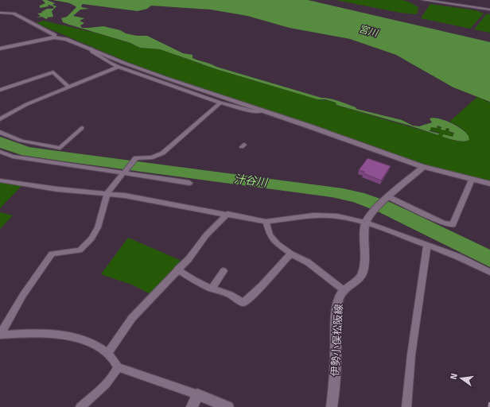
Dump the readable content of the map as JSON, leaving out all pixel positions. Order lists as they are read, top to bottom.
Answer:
{
  "streets": {
    "street": ["伊勢小俣松阪線"]
  },
  "water": ["宮川", "汁谷川"],
  "north": "left"
}
